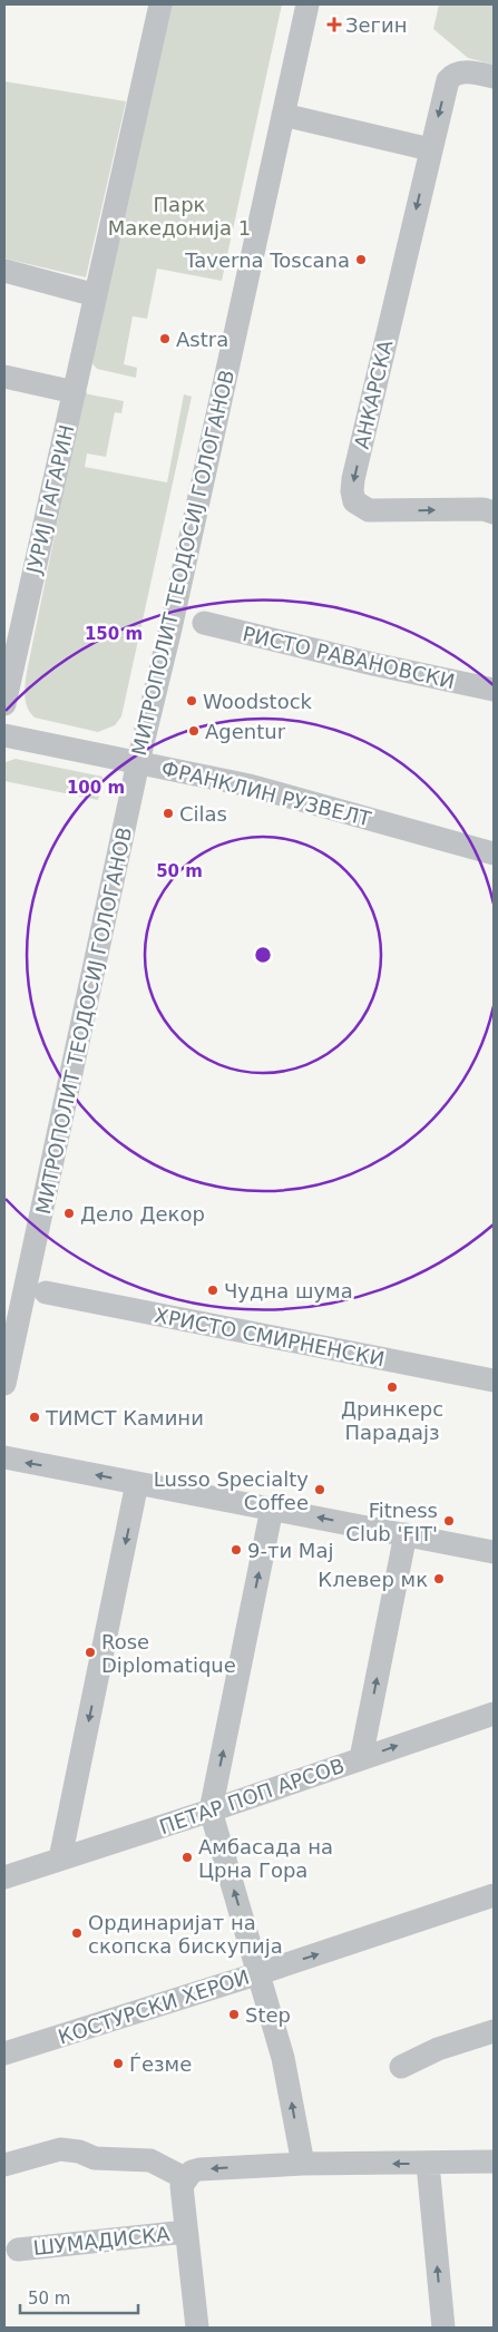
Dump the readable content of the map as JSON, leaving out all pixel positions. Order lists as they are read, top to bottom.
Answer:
{
  "streets": {
    "street": [
      "АНКАРСКА",
      "ЈУРИЈ ГАГАРИН",
      "МИТРОПОЛИТ ТЕОДОСИЈ ГОЛОГАНОВ",
      "РИСТО РАВАНОВСКИ",
      "ФРАНКЛИН РУЗВЕЛТ",
      "ХРИСТО СМИРНЕНСКИ",
      "ПЕТАР ПОП АРСОВ",
      "КОСТУРСКИ ХЕРОИ",
      "ШУМАДИСКА"
    ]
  },
  "crossings": [
    ["МИТРОПОЛИТ ТЕОДОСИЈ ГОЛОГАНОВ", "ФРАНКЛИН РУЗВЕЛТ"]
  ],
  "parks": ["Парк Македонија 1"],
  "places": {
    "health": ["Зегин"],
    "other": [
      "Taverna Toscana",
      "Astra",
      "Woodstock",
      "Agentur",
      "Cilas",
      "Дело Декор",
      "Чудна шума",
      "Дринкерс Парадајз",
      "ТИМСТ Камини",
      "Lusso Specialty Coffee",
      "Fitness Club 'FIT'",
      "9-ти Мај",
      "Клевер мк",
      "Rose Diplomatique",
      "Амбасада на Црна Гора",
      "Ординаријат на скопска бискупија",
      "Step",
      "Ѓезме"
    ]
  },
  "scale_bar": "50 m",
  "rings": ["150 m", "100 m", "50 m"]
}
